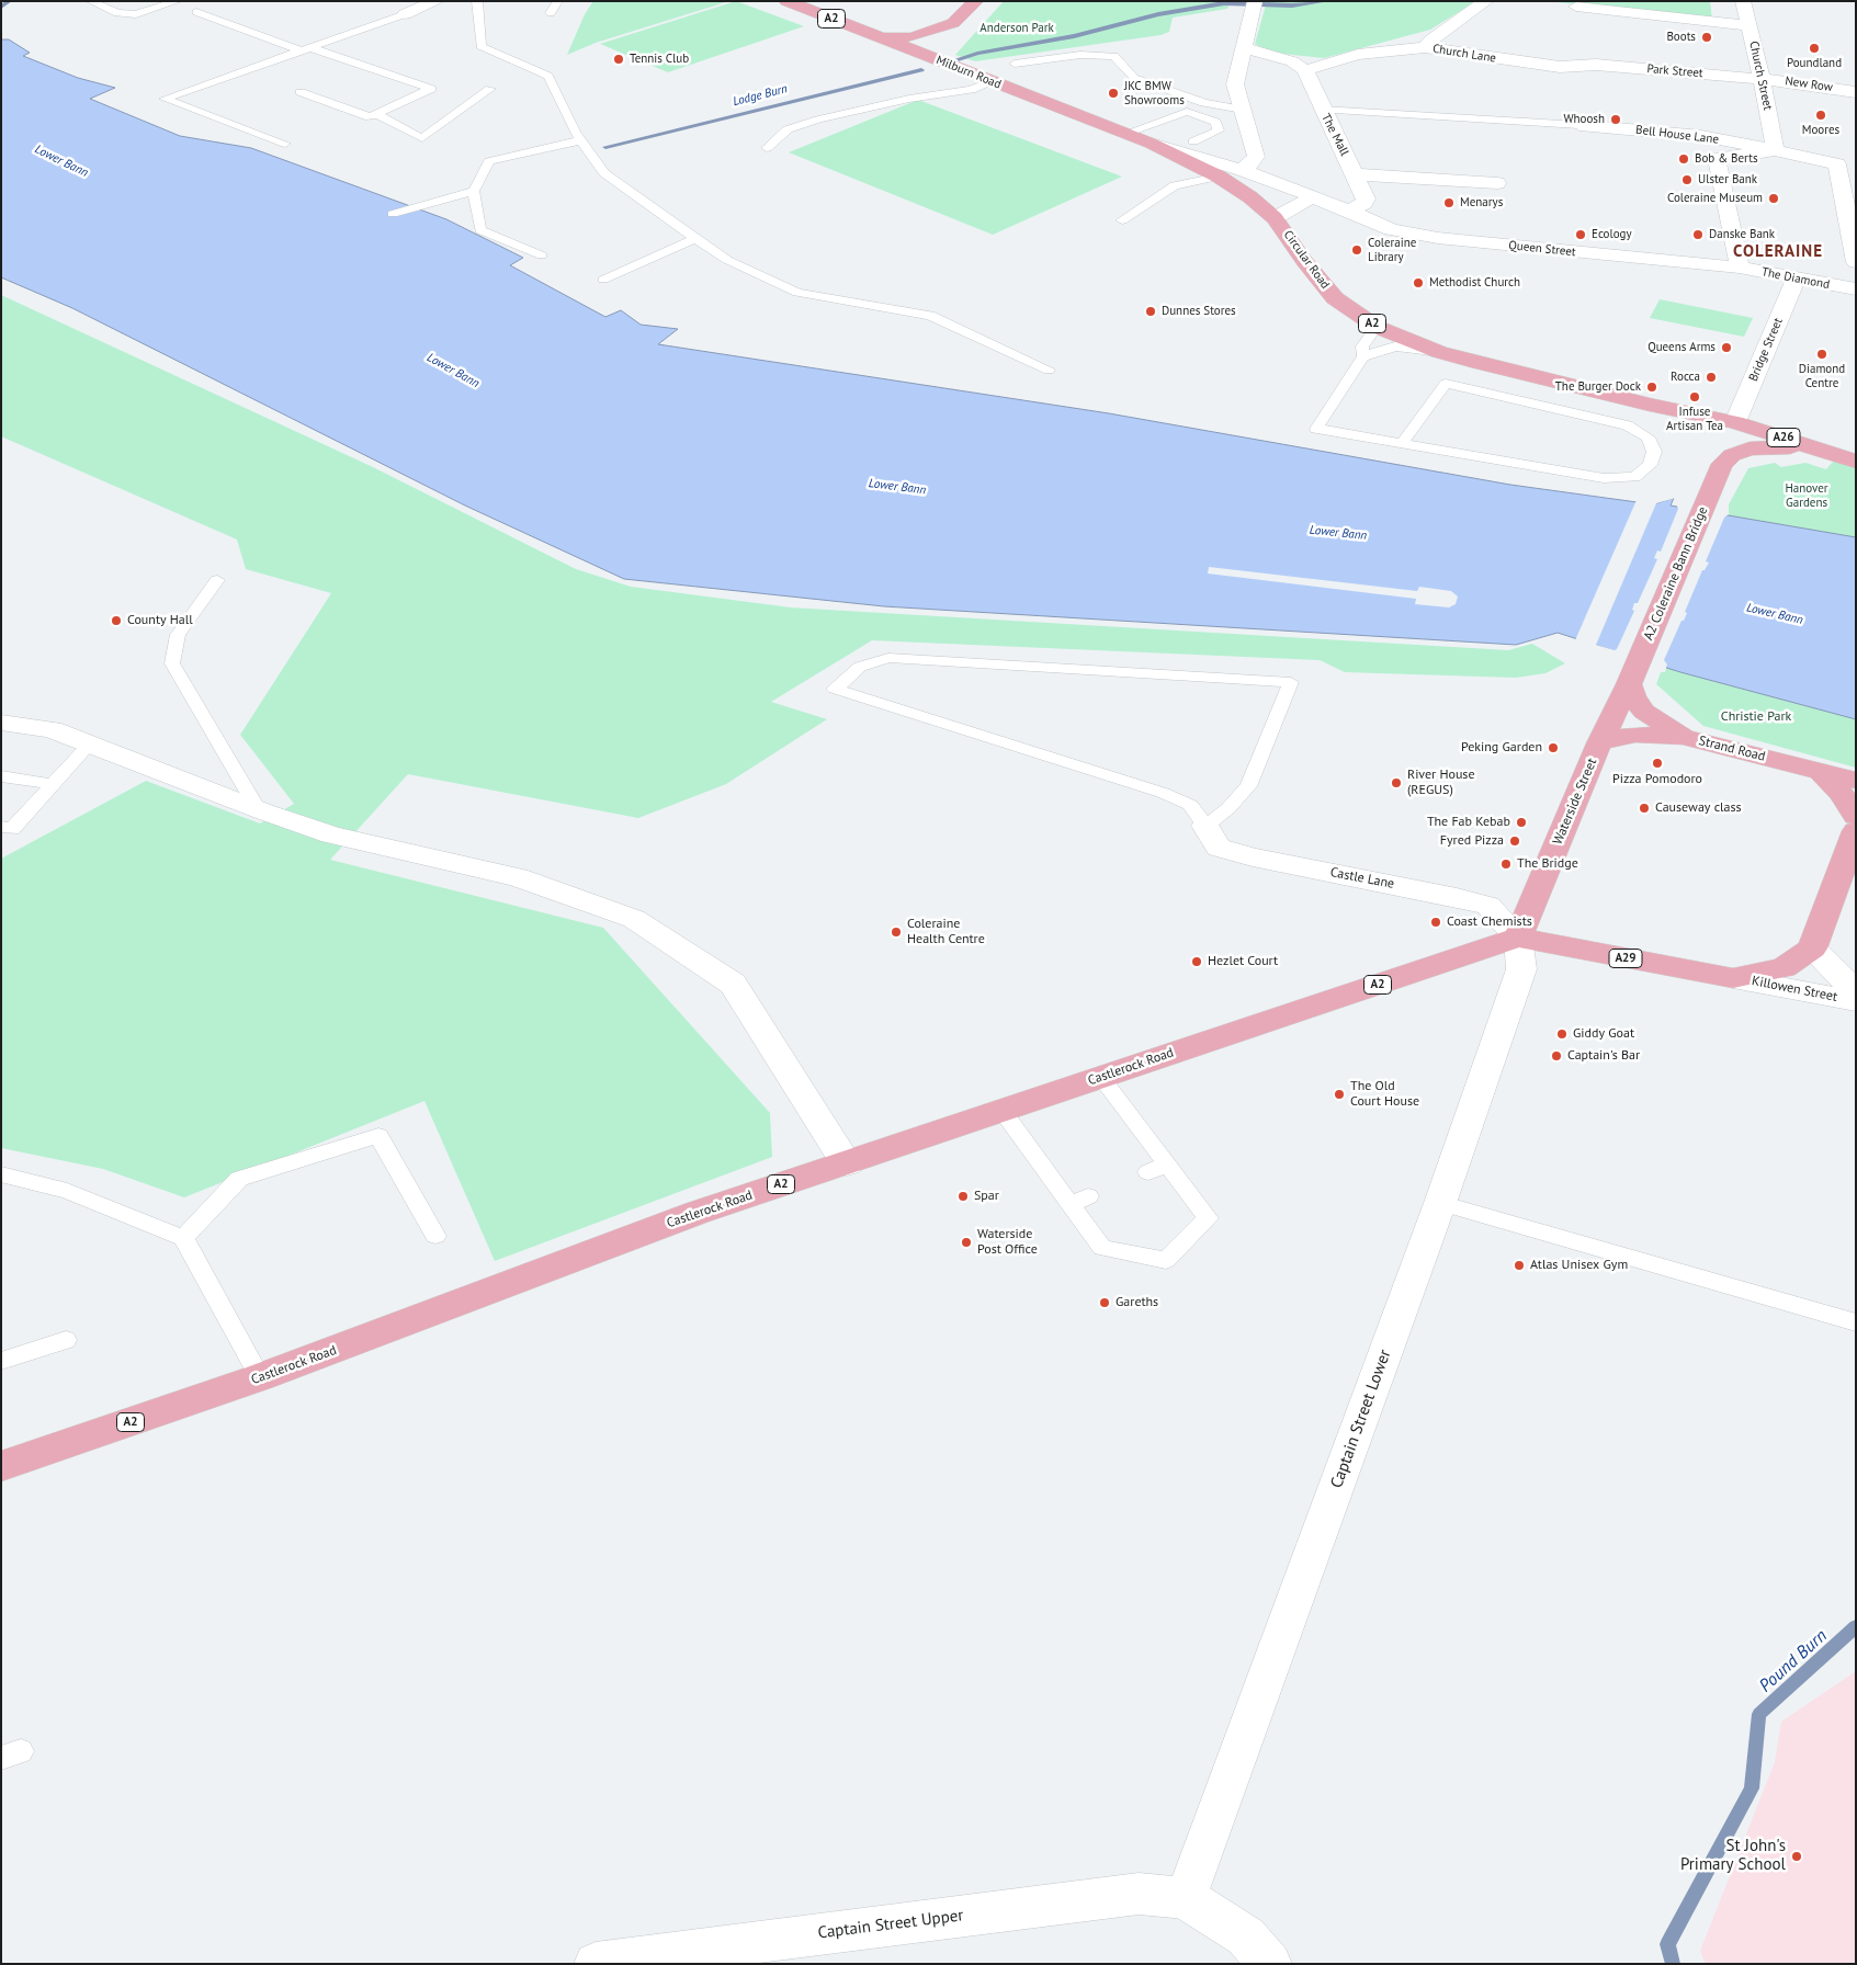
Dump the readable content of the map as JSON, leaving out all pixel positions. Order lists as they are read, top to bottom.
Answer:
{
  "streets": {
    "main road": [
      "A2",
      "Milburn Road",
      "Circular Road",
      "A26",
      "A2 Coleraine Bann Bridge",
      "Strand Road",
      "Waterside Street",
      "A29",
      "Killowen Street",
      "Castlerock Road"
    ],
    "street": [
      "Church Lane",
      "Park Street",
      "Church Street",
      "New Row",
      "The Mall",
      "Bell House Lane",
      "Queen Street",
      "The Diamond",
      "Bridge Street",
      "Castle Lane",
      "Captain Street Lower",
      "Captain Street Upper"
    ]
  },
  "crossings": [
    ["A2", "Circular Road"],
    ["A2", "A2 Coleraine Bann Bridge"],
    ["Church Lane", "Park Street"],
    ["Church Lane", "The Mall"],
    ["Park Street", "Church Street"],
    ["Park Street", "New Row"],
    ["Milburn Road", "Circular Road"],
    ["Church Street", "New Row"],
    ["Church Street", "Bell House Lane"],
    ["The Mall", "Queen Street"],
    ["Queen Street", "The Diamond"],
    ["Circular Road", "Bridge Street"],
    ["Circular Road", "A26"],
    ["The Diamond", "Bridge Street"],
    ["Bridge Street", "A26"],
    ["A2 Coleraine Bann Bridge", "Strand Road"],
    ["A2 Coleraine Bann Bridge", "Waterside Street"],
    ["Strand Road", "Waterside Street"],
    ["Waterside Street", "Castle Lane"],
    ["Waterside Street", "Killowen Street"],
    ["Waterside Street", "Castlerock Road"],
    ["Waterside Street", "Captain Street Lower"],
    ["Castle Lane", "Killowen Street"],
    ["Castle Lane", "Castlerock Road"],
    ["Castle Lane", "Captain Street Lower"],
    ["Killowen Street", "Castlerock Road"],
    ["Killowen Street", "Captain Street Lower"],
    ["Castlerock Road", "Captain Street Lower"],
    ["Captain Street Lower", "Captain Street Upper"]
  ],
  "districts": ["COLERAINE"],
  "water": ["Lodge Burn", "Lower Bann", "Pound Burn"],
  "parks": ["Anderson Park", "Hanover Gardens", "Christie Park"],
  "places": [
    "Boots",
    "Poundland",
    "Tennis Club",
    "JKC BMW Showrooms",
    "Moores",
    "Whoosh",
    "Bob & Berts",
    "Ulster Bank",
    "Coleraine Museum",
    "Menarys",
    "Ecology",
    "Danske Bank",
    "Coleraine Library",
    "Methodist Church",
    "Dunnes Stores",
    "Queens Arms",
    "Diamond Centre",
    "Rocca",
    "The Burger Dock",
    "Infuse Artisan Tea",
    "County Hall",
    "Peking Garden",
    "Pizza Pomodoro",
    "River House (REGUS)",
    "Causeway class",
    "The Fab Kebab",
    "Fyred Pizza",
    "The Bridge",
    "Coast Chemists",
    "Coleraine Health Centre",
    "Hezlet Court",
    "Giddy Goat",
    "Captain's Bar",
    "The Old Court House",
    "Spar",
    "Waterside Post Office",
    "Atlas Unisex Gym",
    "Gareths",
    "St John's Primary School"
  ]
}
